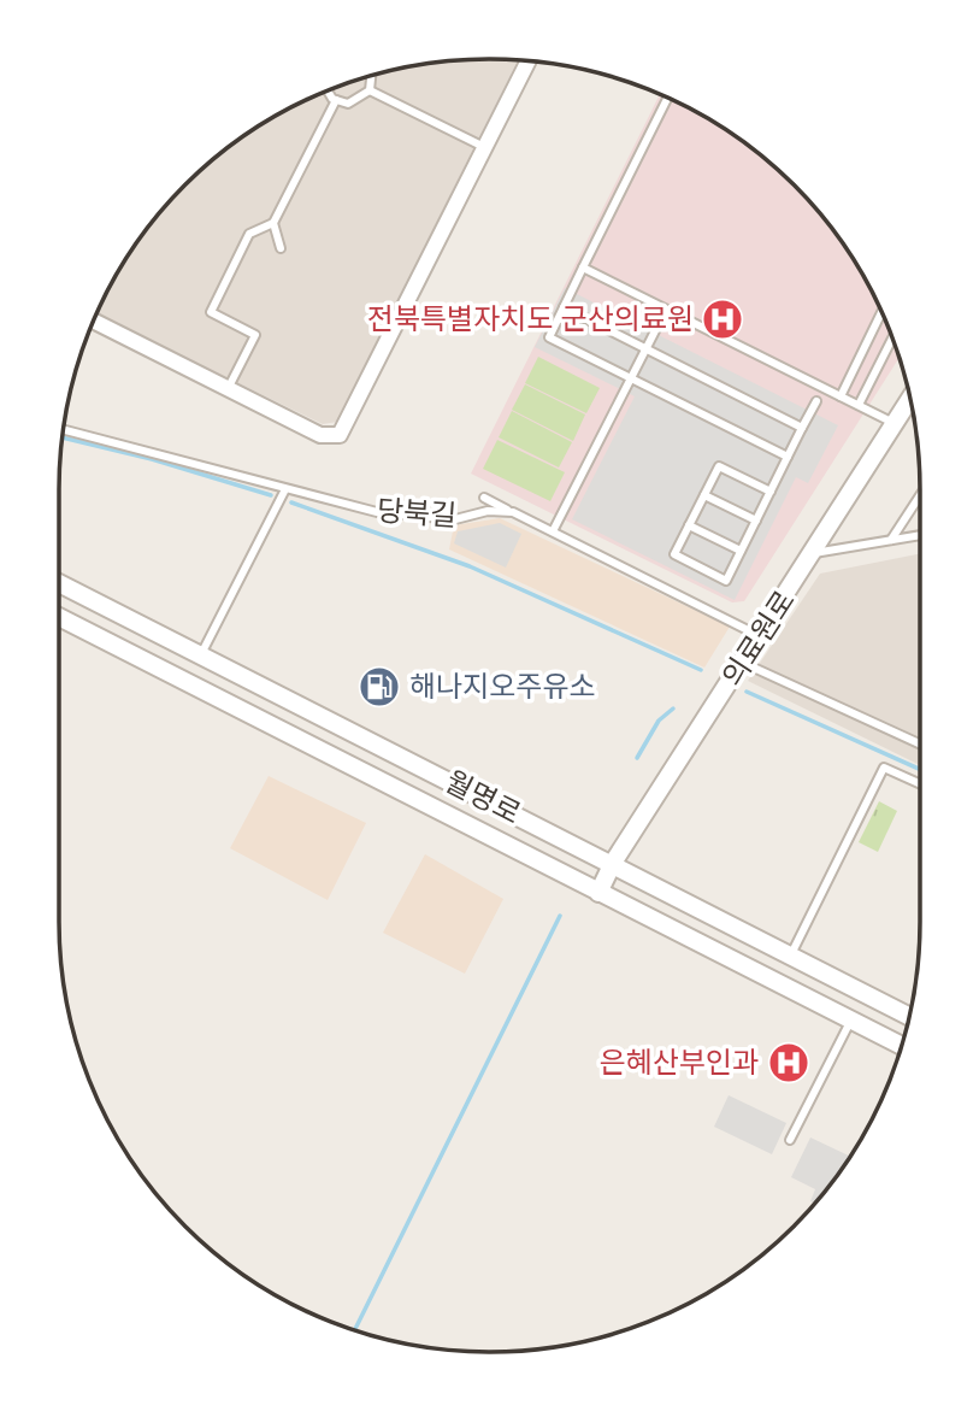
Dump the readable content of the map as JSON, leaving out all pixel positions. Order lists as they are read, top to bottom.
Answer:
{
  "streets": {
    "street": ["의료원로", "월명로"],
    "lane": ["당북길"]
  },
  "crossings": [
    ["당북길", "의료원로"],
    ["의료원로", "월명로"]
  ],
  "places": {
    "hospital": ["전북특별자치도 군산의료원", "은혜산부인과"],
    "fuel station": ["해나지오주유소"]
  }
}
